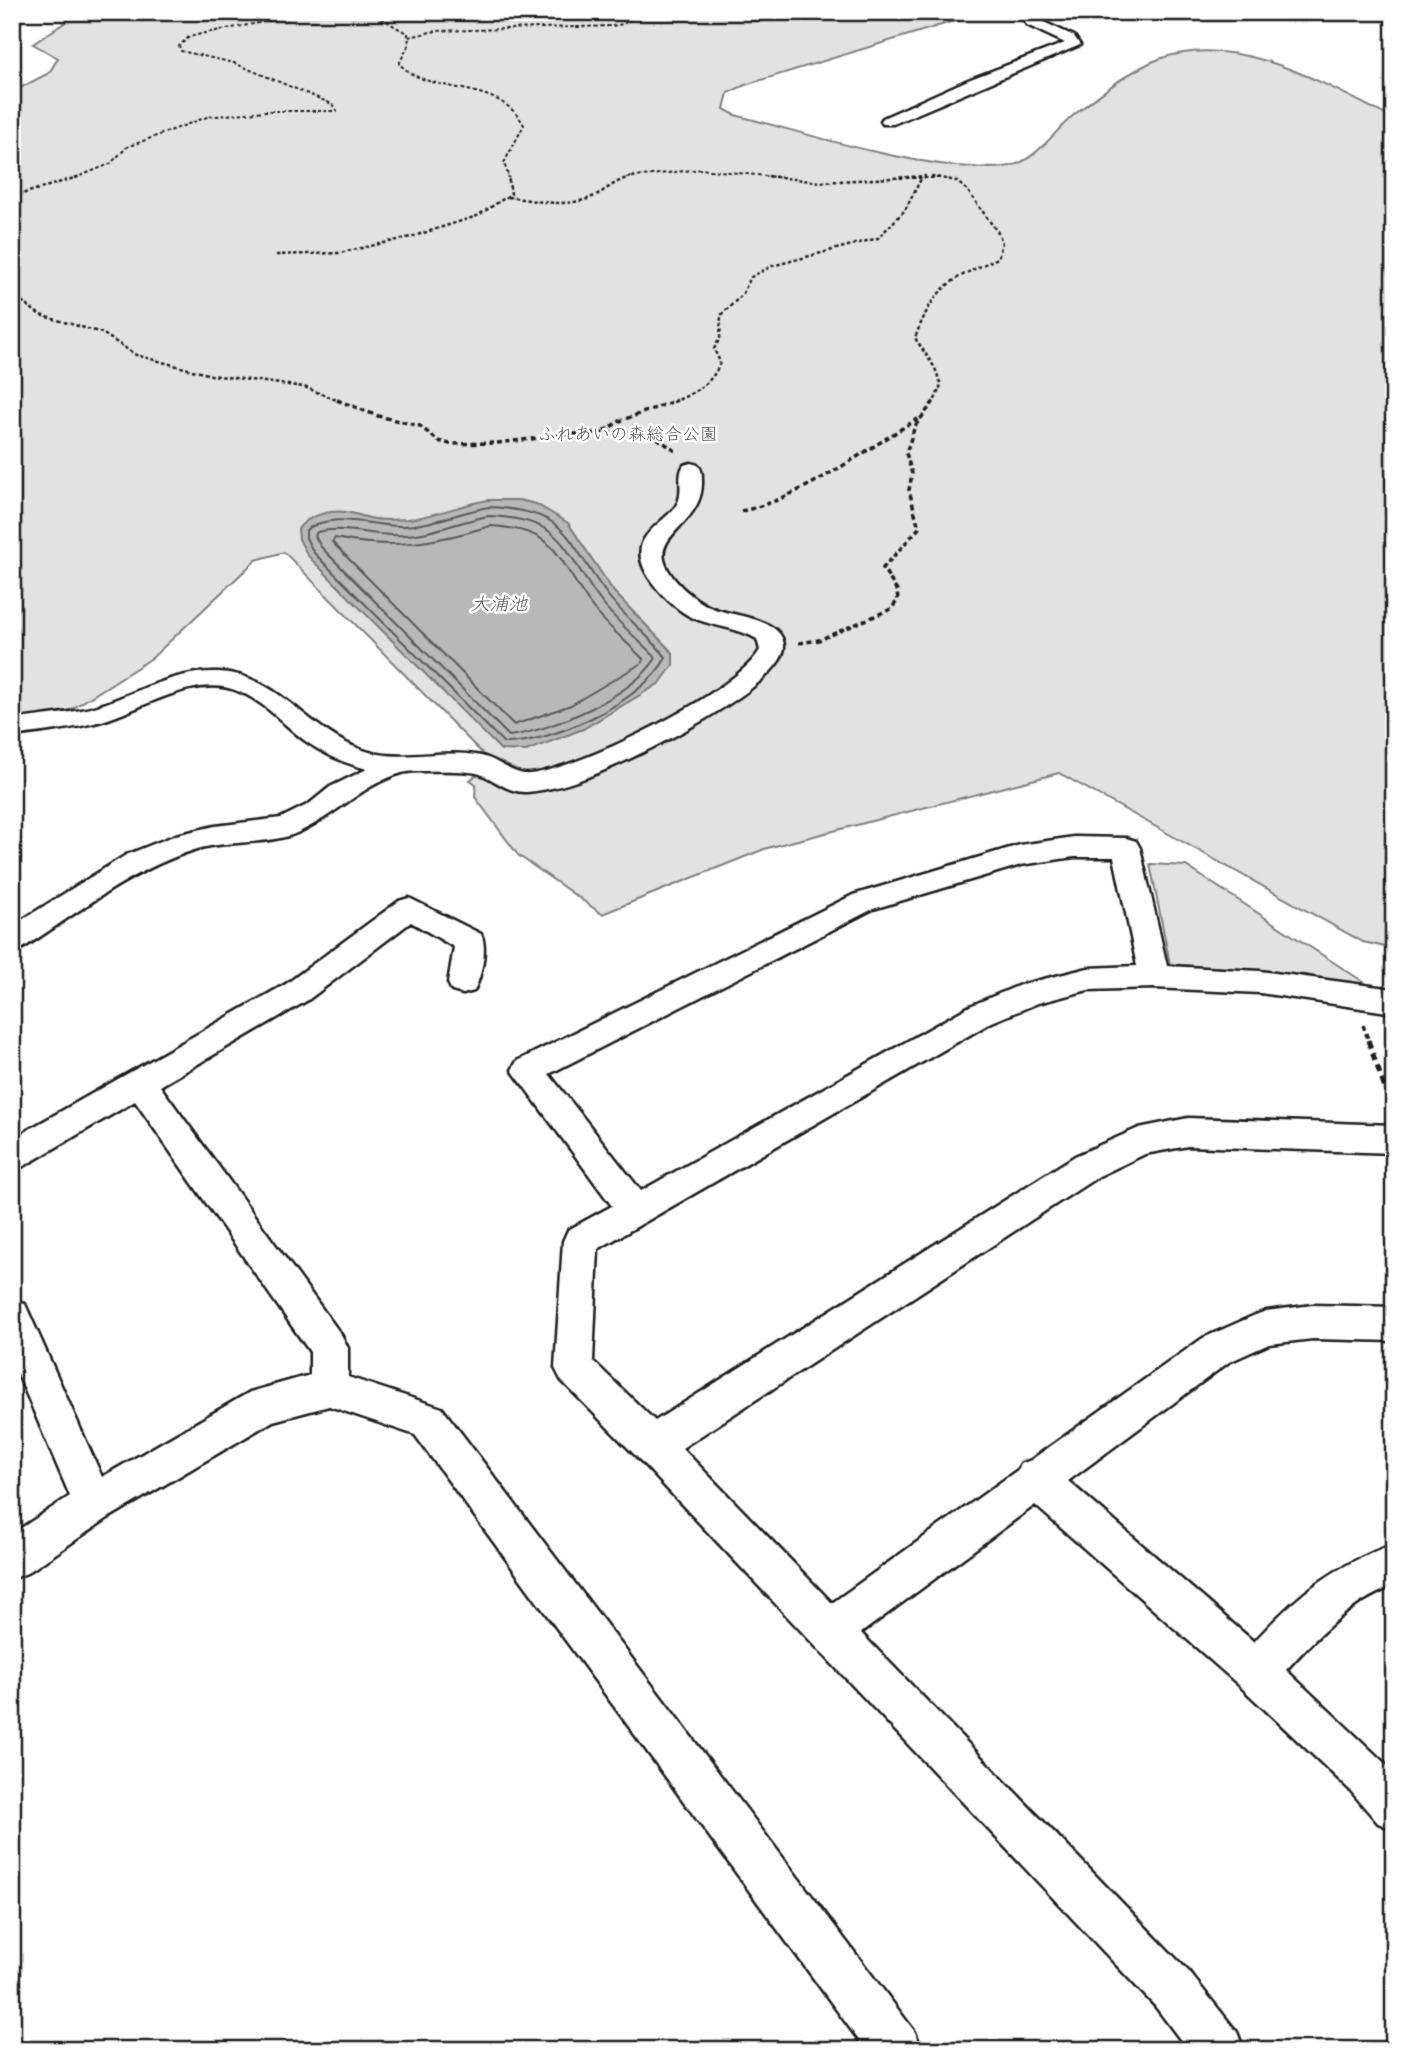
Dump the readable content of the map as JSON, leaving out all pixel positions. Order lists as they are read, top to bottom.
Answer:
{
  "water": ["大浦池"],
  "parks": ["ふれあいの森総合公園"]
}
